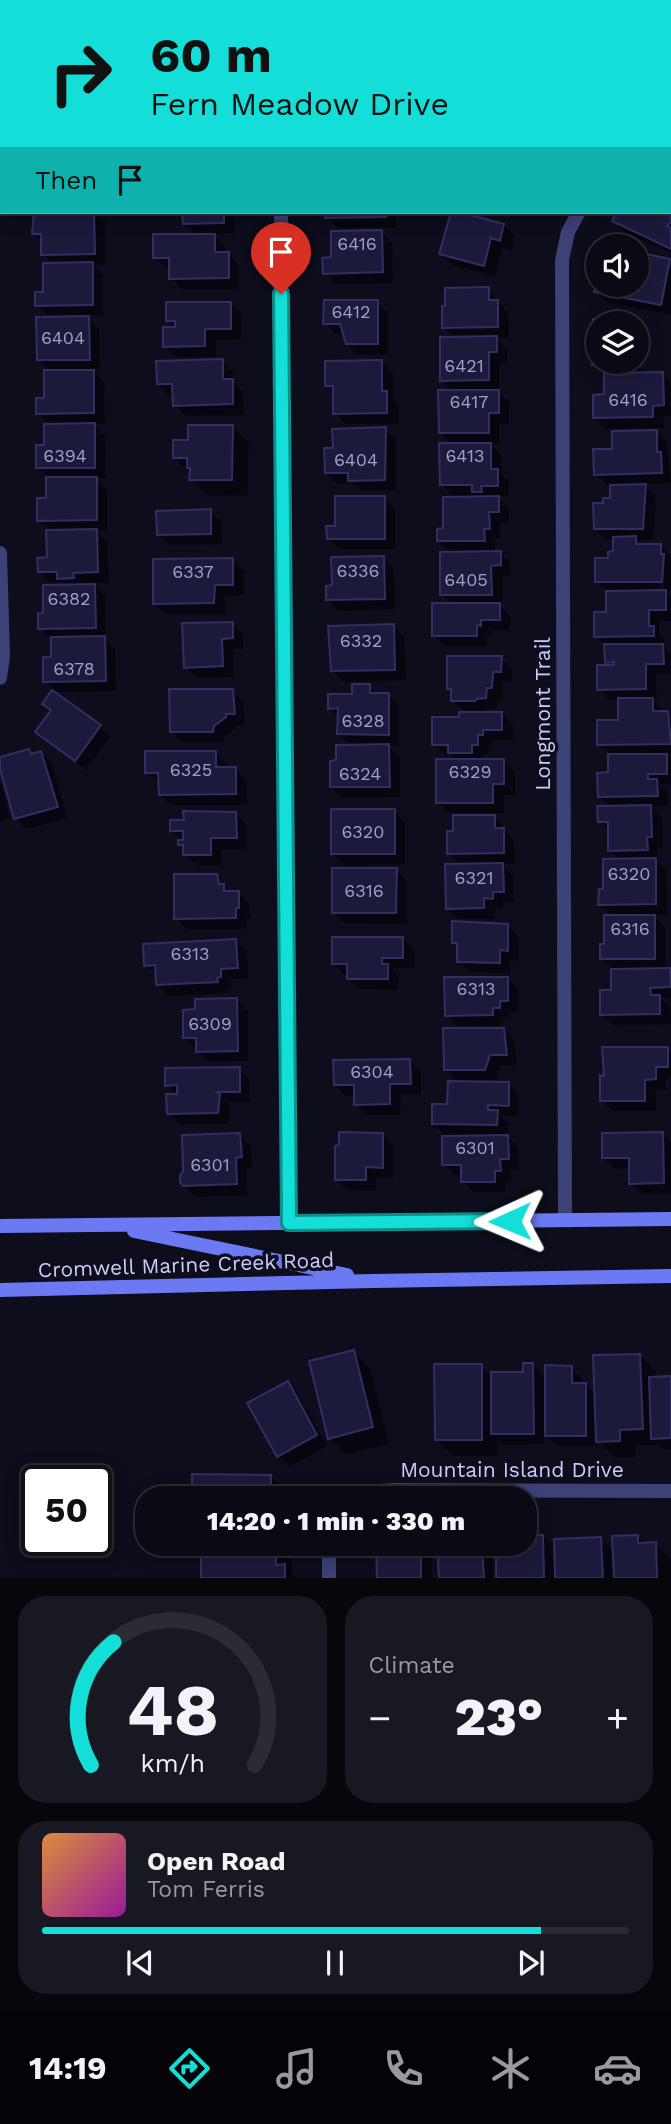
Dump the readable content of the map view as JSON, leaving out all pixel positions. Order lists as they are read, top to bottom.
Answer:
{
  "streets": {
    "main road": ["Cromwell Marine Creek Road"],
    "street": ["Longmont Trail", "Mountain Island Drive"]
  },
  "crossings": [
    ["Longmont Trail", "Cromwell Marine Creek Road"]
  ],
  "house_numbers": [
    "6416",
    "6412",
    "6404",
    "6421",
    "6416",
    "6417",
    "6394",
    "6413",
    "6404",
    "6336",
    "6337",
    "6405",
    "6382",
    "6332",
    "6378",
    "6328",
    "6325",
    "6329",
    "6324",
    "6320",
    "6320",
    "6321",
    "6316",
    "6316",
    "6313",
    "6313",
    "6309",
    "6304",
    "6301",
    "6301"
  ],
  "page": {
    "turn": ["60 m", "Fern Meadow Drive"],
    "then": "Then",
    "limit": "50",
    "trip": "14:20 · 1 min · 330 m",
    "tile": "Climate",
    "heat": ["−", "23°", "+"],
    "song": ["Open Road", "Tom Ferris"],
    "tabs": "14:19",
    "gauge": ["48", "km/h"]
  }
}
